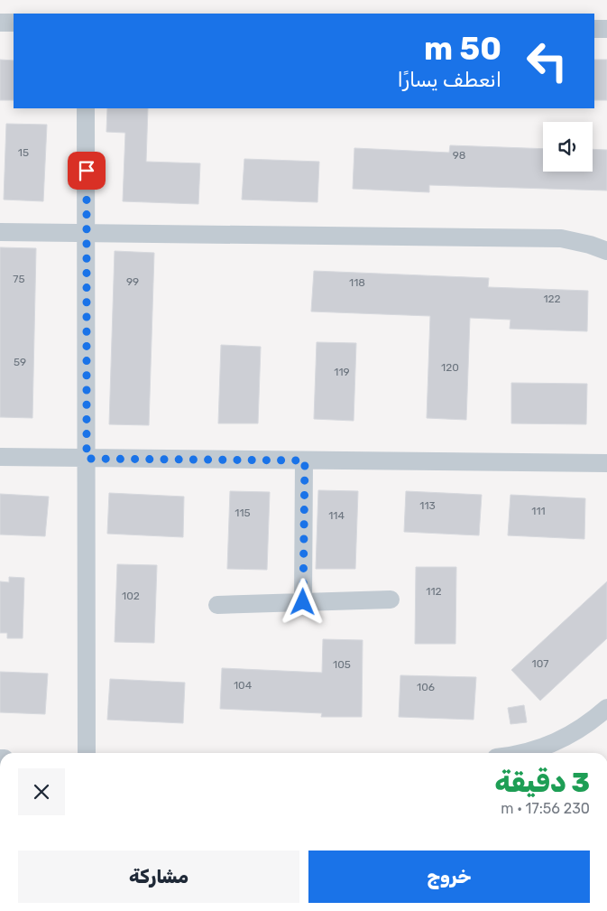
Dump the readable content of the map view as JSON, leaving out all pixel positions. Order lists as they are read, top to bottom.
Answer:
{
  "house_numbers": [
    "15",
    "98",
    "75",
    "99",
    "118",
    "122",
    "59",
    "120",
    "119",
    "113",
    "111",
    "115",
    "114",
    "112",
    "102",
    "107",
    "105",
    "104",
    "106"
  ],
  "page": {
    "turn": ["50 m", "انعطف يسارًا"],
    "heading": ["3 دقيقة", "230 m · 17:56"],
    "buttons": ["خروج", "مشاركة"]
  }
}
